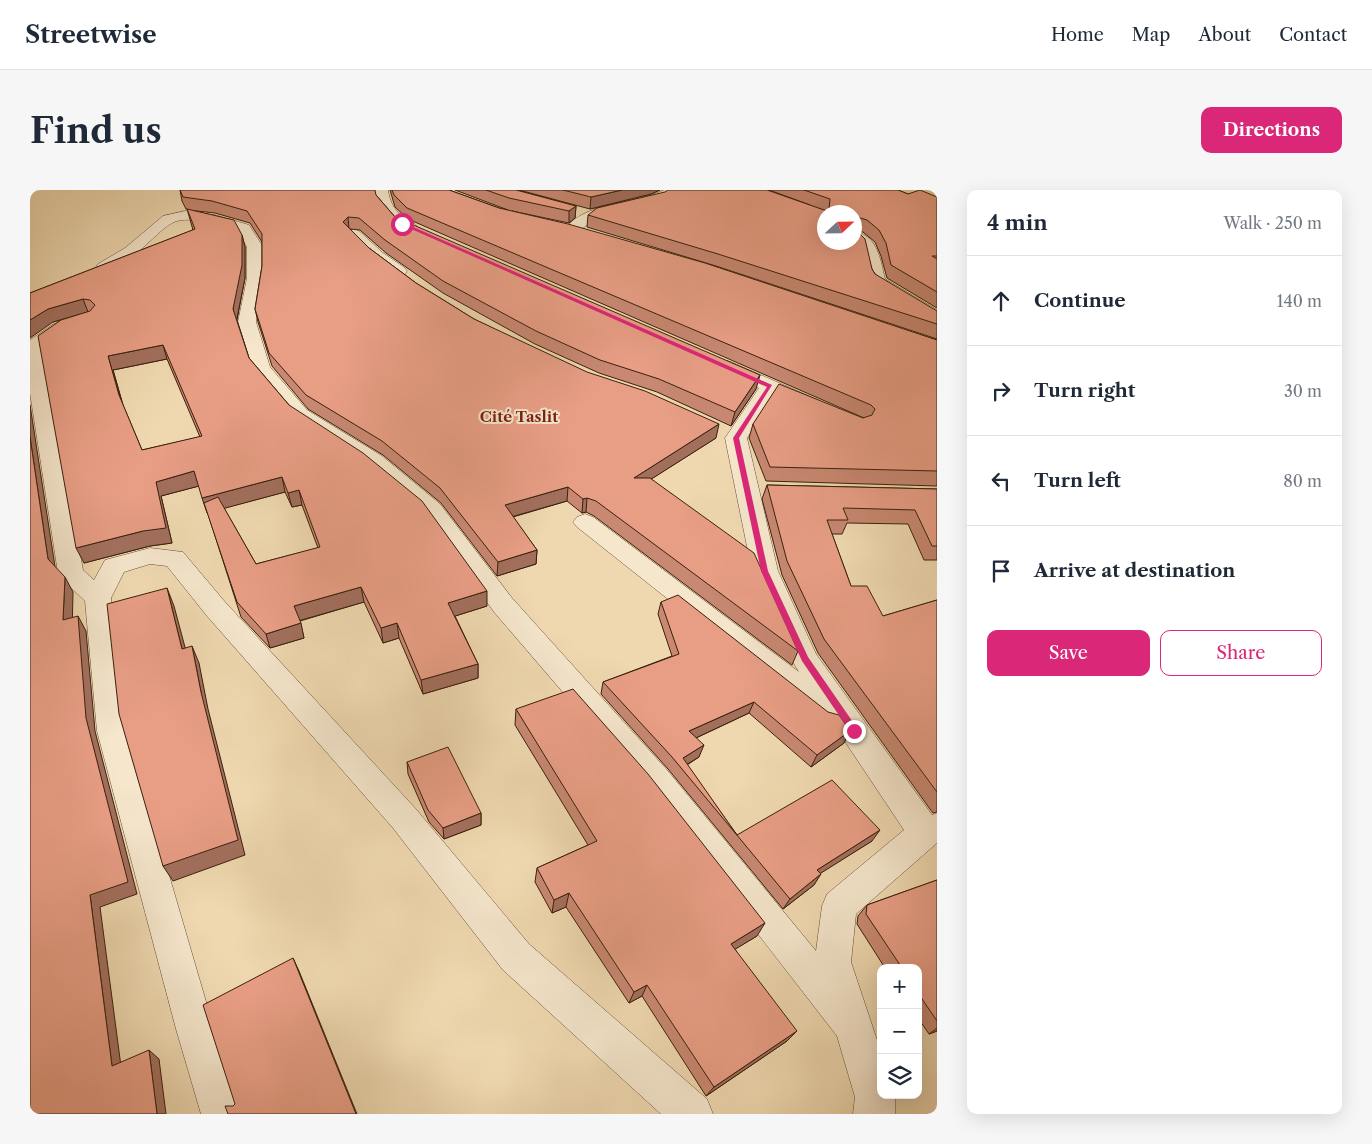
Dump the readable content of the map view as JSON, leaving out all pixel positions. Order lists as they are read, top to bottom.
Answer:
{
  "districts": ["Cité Taslit"],
  "north": "right",
  "page": {
    "header": "Streetwise",
    "nav": [
      "Home",
      "Map",
      "About",
      "Contact"
    ],
    "buttons": [
      "Directions",
      ["Save", "Share"]
    ],
    "title": "Find us",
    "heading": ["4 min", "Walk · 250 m"],
    "list": [
      ["Continue", "140 m"],
      ["Turn right", "30 m"],
      ["Turn left", "80 m"],
      "Arrive at destination"
    ],
    "map_buttons": ["+", "−"]
  }
}
